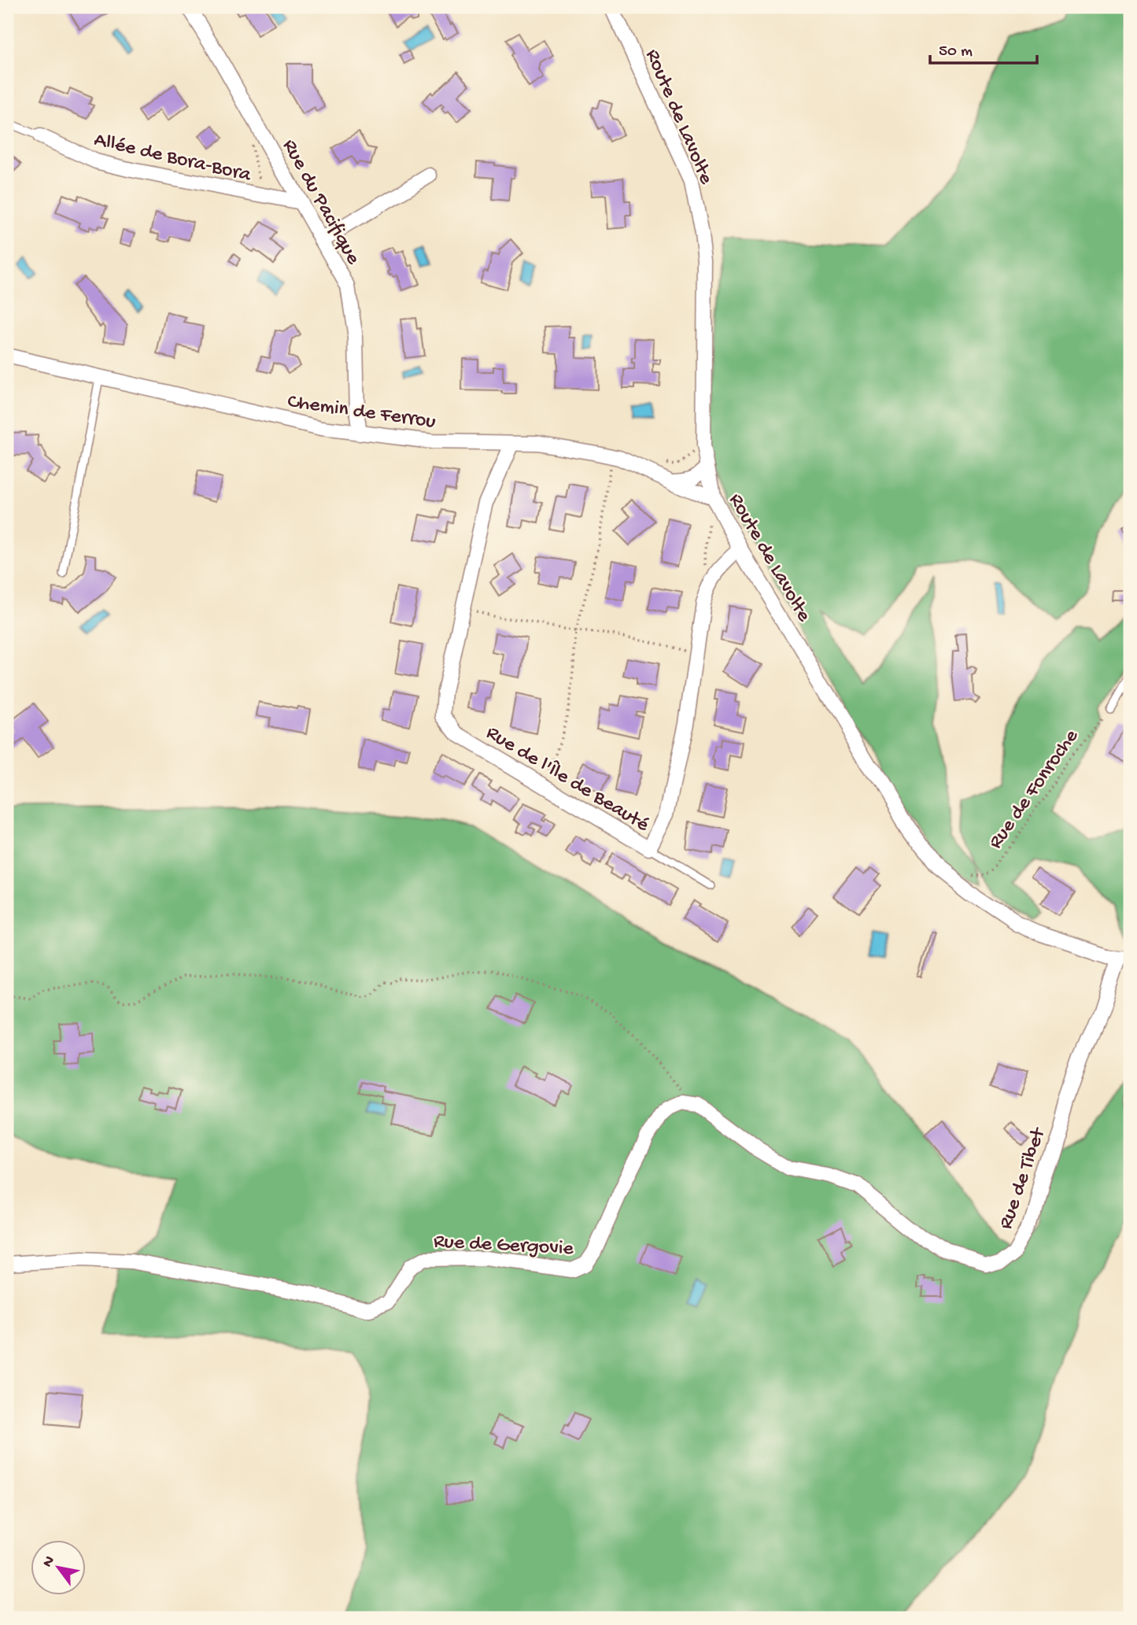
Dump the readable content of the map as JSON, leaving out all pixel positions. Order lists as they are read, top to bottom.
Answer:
{
  "streets": {
    "street": [
      "Route de Lavolte",
      "Allée de Bora-Bora",
      "Rue du Pacifique",
      "Chemin de Ferrou",
      "Rue de l'Île de Beauté",
      "Rue de Tibet",
      "Rue de Gergovie"
    ],
    "path": ["Rue de Fonroche"]
  },
  "crossings": [
    ["Route de Lavolte", "Chemin de Ferrou"],
    ["Route de Lavolte", "Rue de l'Île de Beauté"],
    ["Route de Lavolte", "Rue de Tibet"],
    ["Allée de Bora-Bora", "Rue du Pacifique"],
    ["Rue du Pacifique", "Chemin de Ferrou"],
    ["Chemin de Ferrou", "Rue de l'Île de Beauté"],
    ["Rue de Tibet", "Rue de Gergovie"]
  ],
  "scale_bar": "50 m",
  "north": "top left"
}
